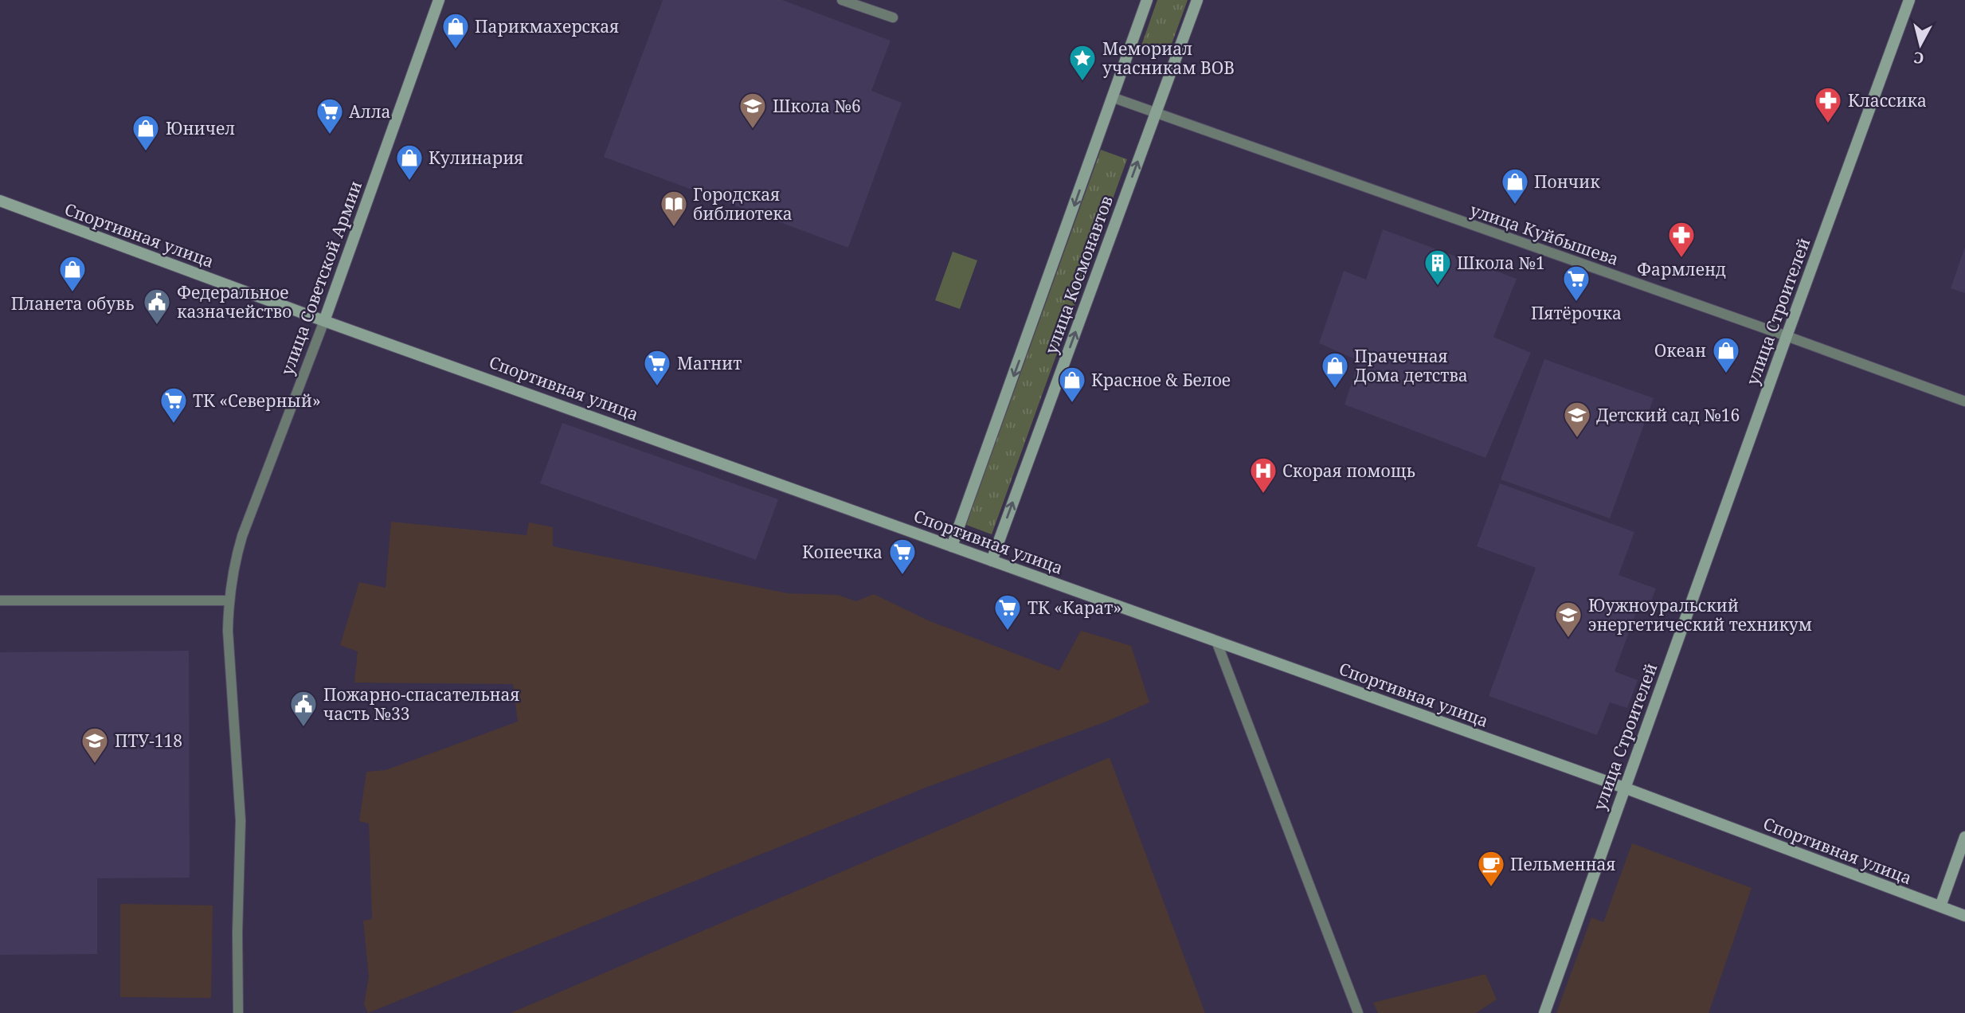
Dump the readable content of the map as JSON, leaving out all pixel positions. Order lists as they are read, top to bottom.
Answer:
{
  "streets": {
    "street": [
      "улица Куйбышева",
      "Спортивная улица",
      "улица Космонавтов",
      "улица Советской Армии",
      "улица Строителей"
    ]
  },
  "crossings": [
    ["улица Куйбышева", "улица Космонавтов"],
    ["улица Куйбышева", "улица Строителей"],
    ["Спортивная улица", "улица Космонавтов"],
    ["Спортивная улица", "улица Советской Армии"],
    ["Спортивная улица", "улица Строителей"]
  ],
  "places": {
    "shop": [
      "Парикмахерская",
      "Юничел",
      "Кулинария",
      "Пончик",
      "Планета обувь",
      "Океан",
      "Прачечная Дома детства",
      "Красное & Белое"
    ],
    "place": ["Мемориал учасникам ВОВ"],
    "pharmacy": ["Классика", "Фармленд"],
    "school or university": [
      "Школа №6",
      "Детский сад №16",
      "Юужноуральский энергетический техникум",
      "ПТУ-118"
    ],
    "supermarket": [
      "Алла",
      "Пятёрочка",
      "Магнит",
      "ТК «Северный»",
      "Копеечка",
      "ТК «Карат»"
    ],
    "library": ["Городская библиотека"],
    "building": ["Школа №1"],
    "public building": ["Федеральное казначейство", "Пожарно-спасательная часть №33"],
    "hospital": ["Скорая помощь"],
    "cafe": ["Пельменная"]
  },
  "north": "bottom"
}
